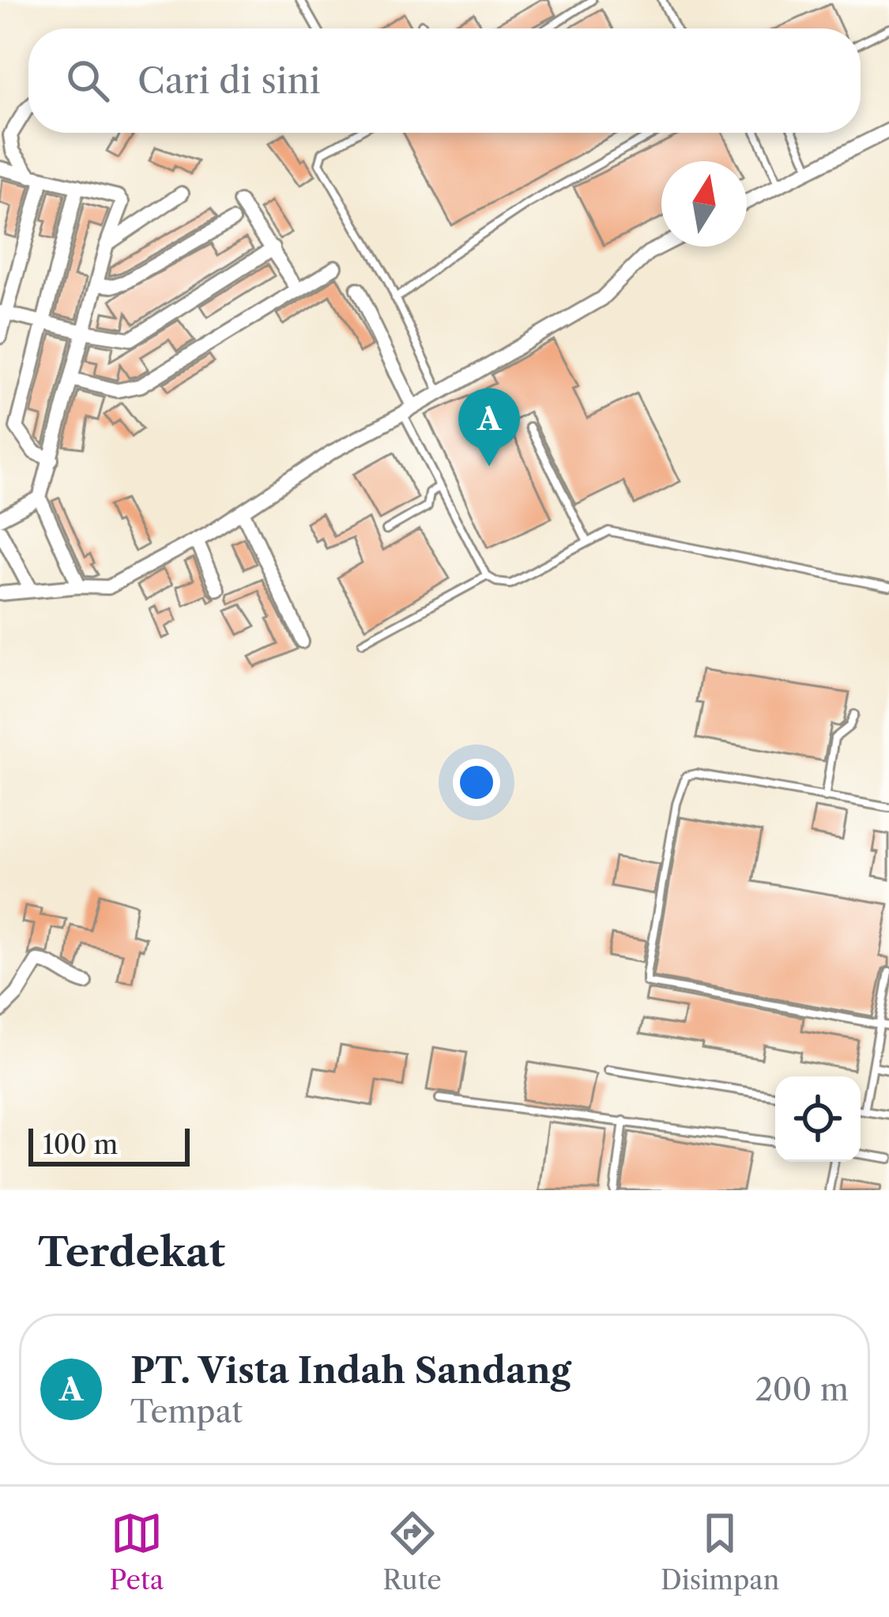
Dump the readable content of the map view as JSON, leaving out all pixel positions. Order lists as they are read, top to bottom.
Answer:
{
  "scale_bar": "100 m",
  "north": "top",
  "page": {
    "search": "Cari di sini",
    "pins": "A",
    "scale": "100 m",
    "heading": "Terdekat",
    "list": [
      {
        "mark": "A",
        "name": "PT. Vista Indah Sandang",
        "note": "Tempat",
        "value": "200 m"
      }
    ],
    "nav": ["Peta", "Rute", "Disimpan"]
  }
}
